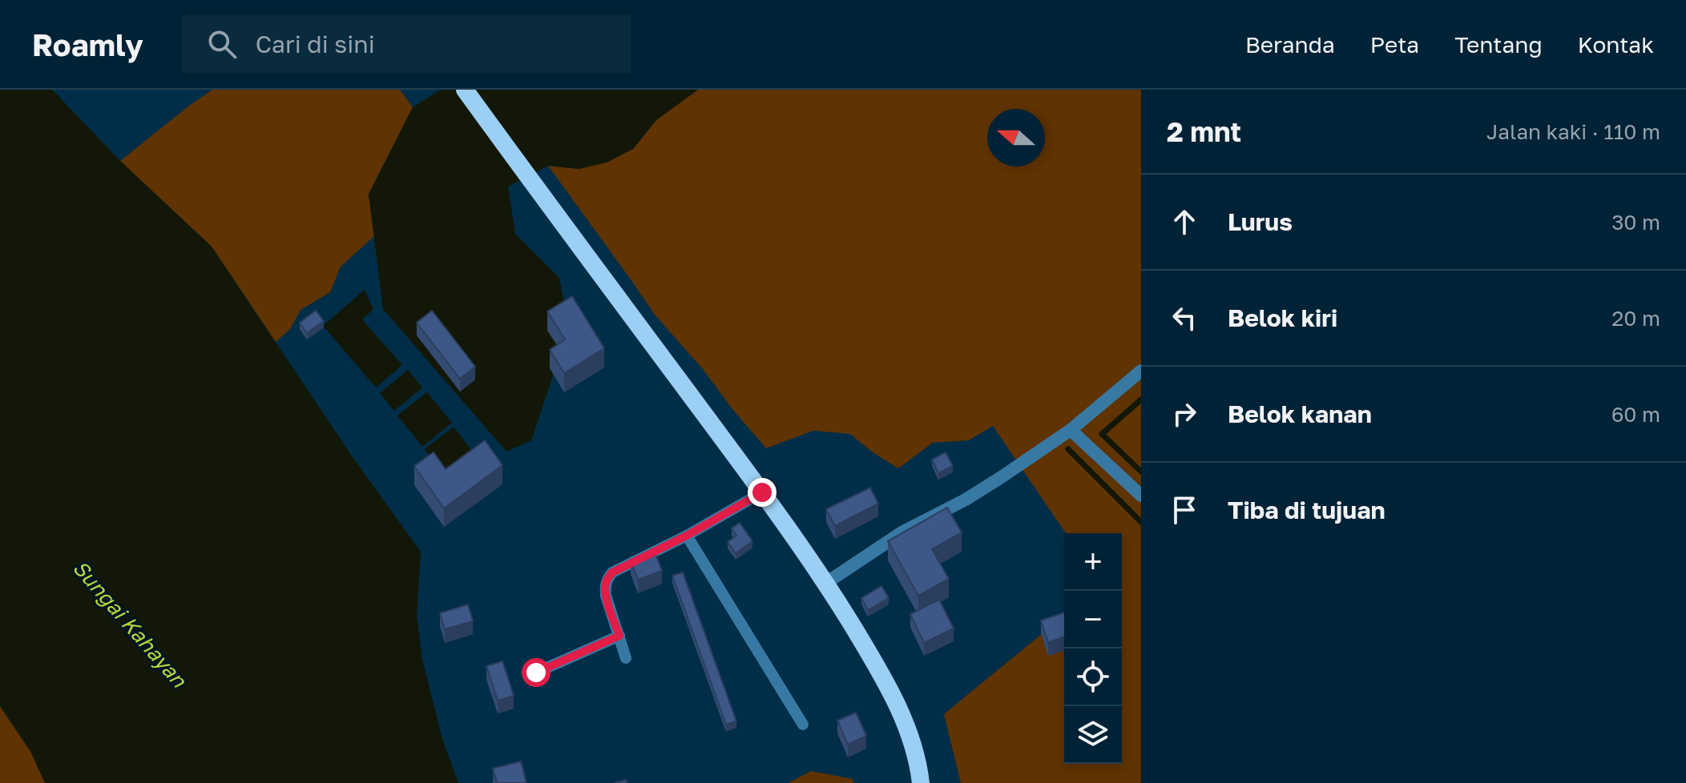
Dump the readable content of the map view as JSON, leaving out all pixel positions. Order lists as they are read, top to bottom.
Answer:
{
  "water": ["Sungai Kahayan"],
  "north": "left",
  "page": {
    "header": "Roamly",
    "search": "Cari di sini",
    "nav": [
      "Beranda",
      "Peta",
      "Tentang",
      "Kontak"
    ],
    "heading": ["2 mnt", "Jalan kaki · 110 m"],
    "list": [
      ["Lurus", "30 m"],
      ["Belok kiri", "20 m"],
      ["Belok kanan", "60 m"],
      "Tiba di tujuan"
    ],
    "map_buttons": ["+", "−"]
  }
}
